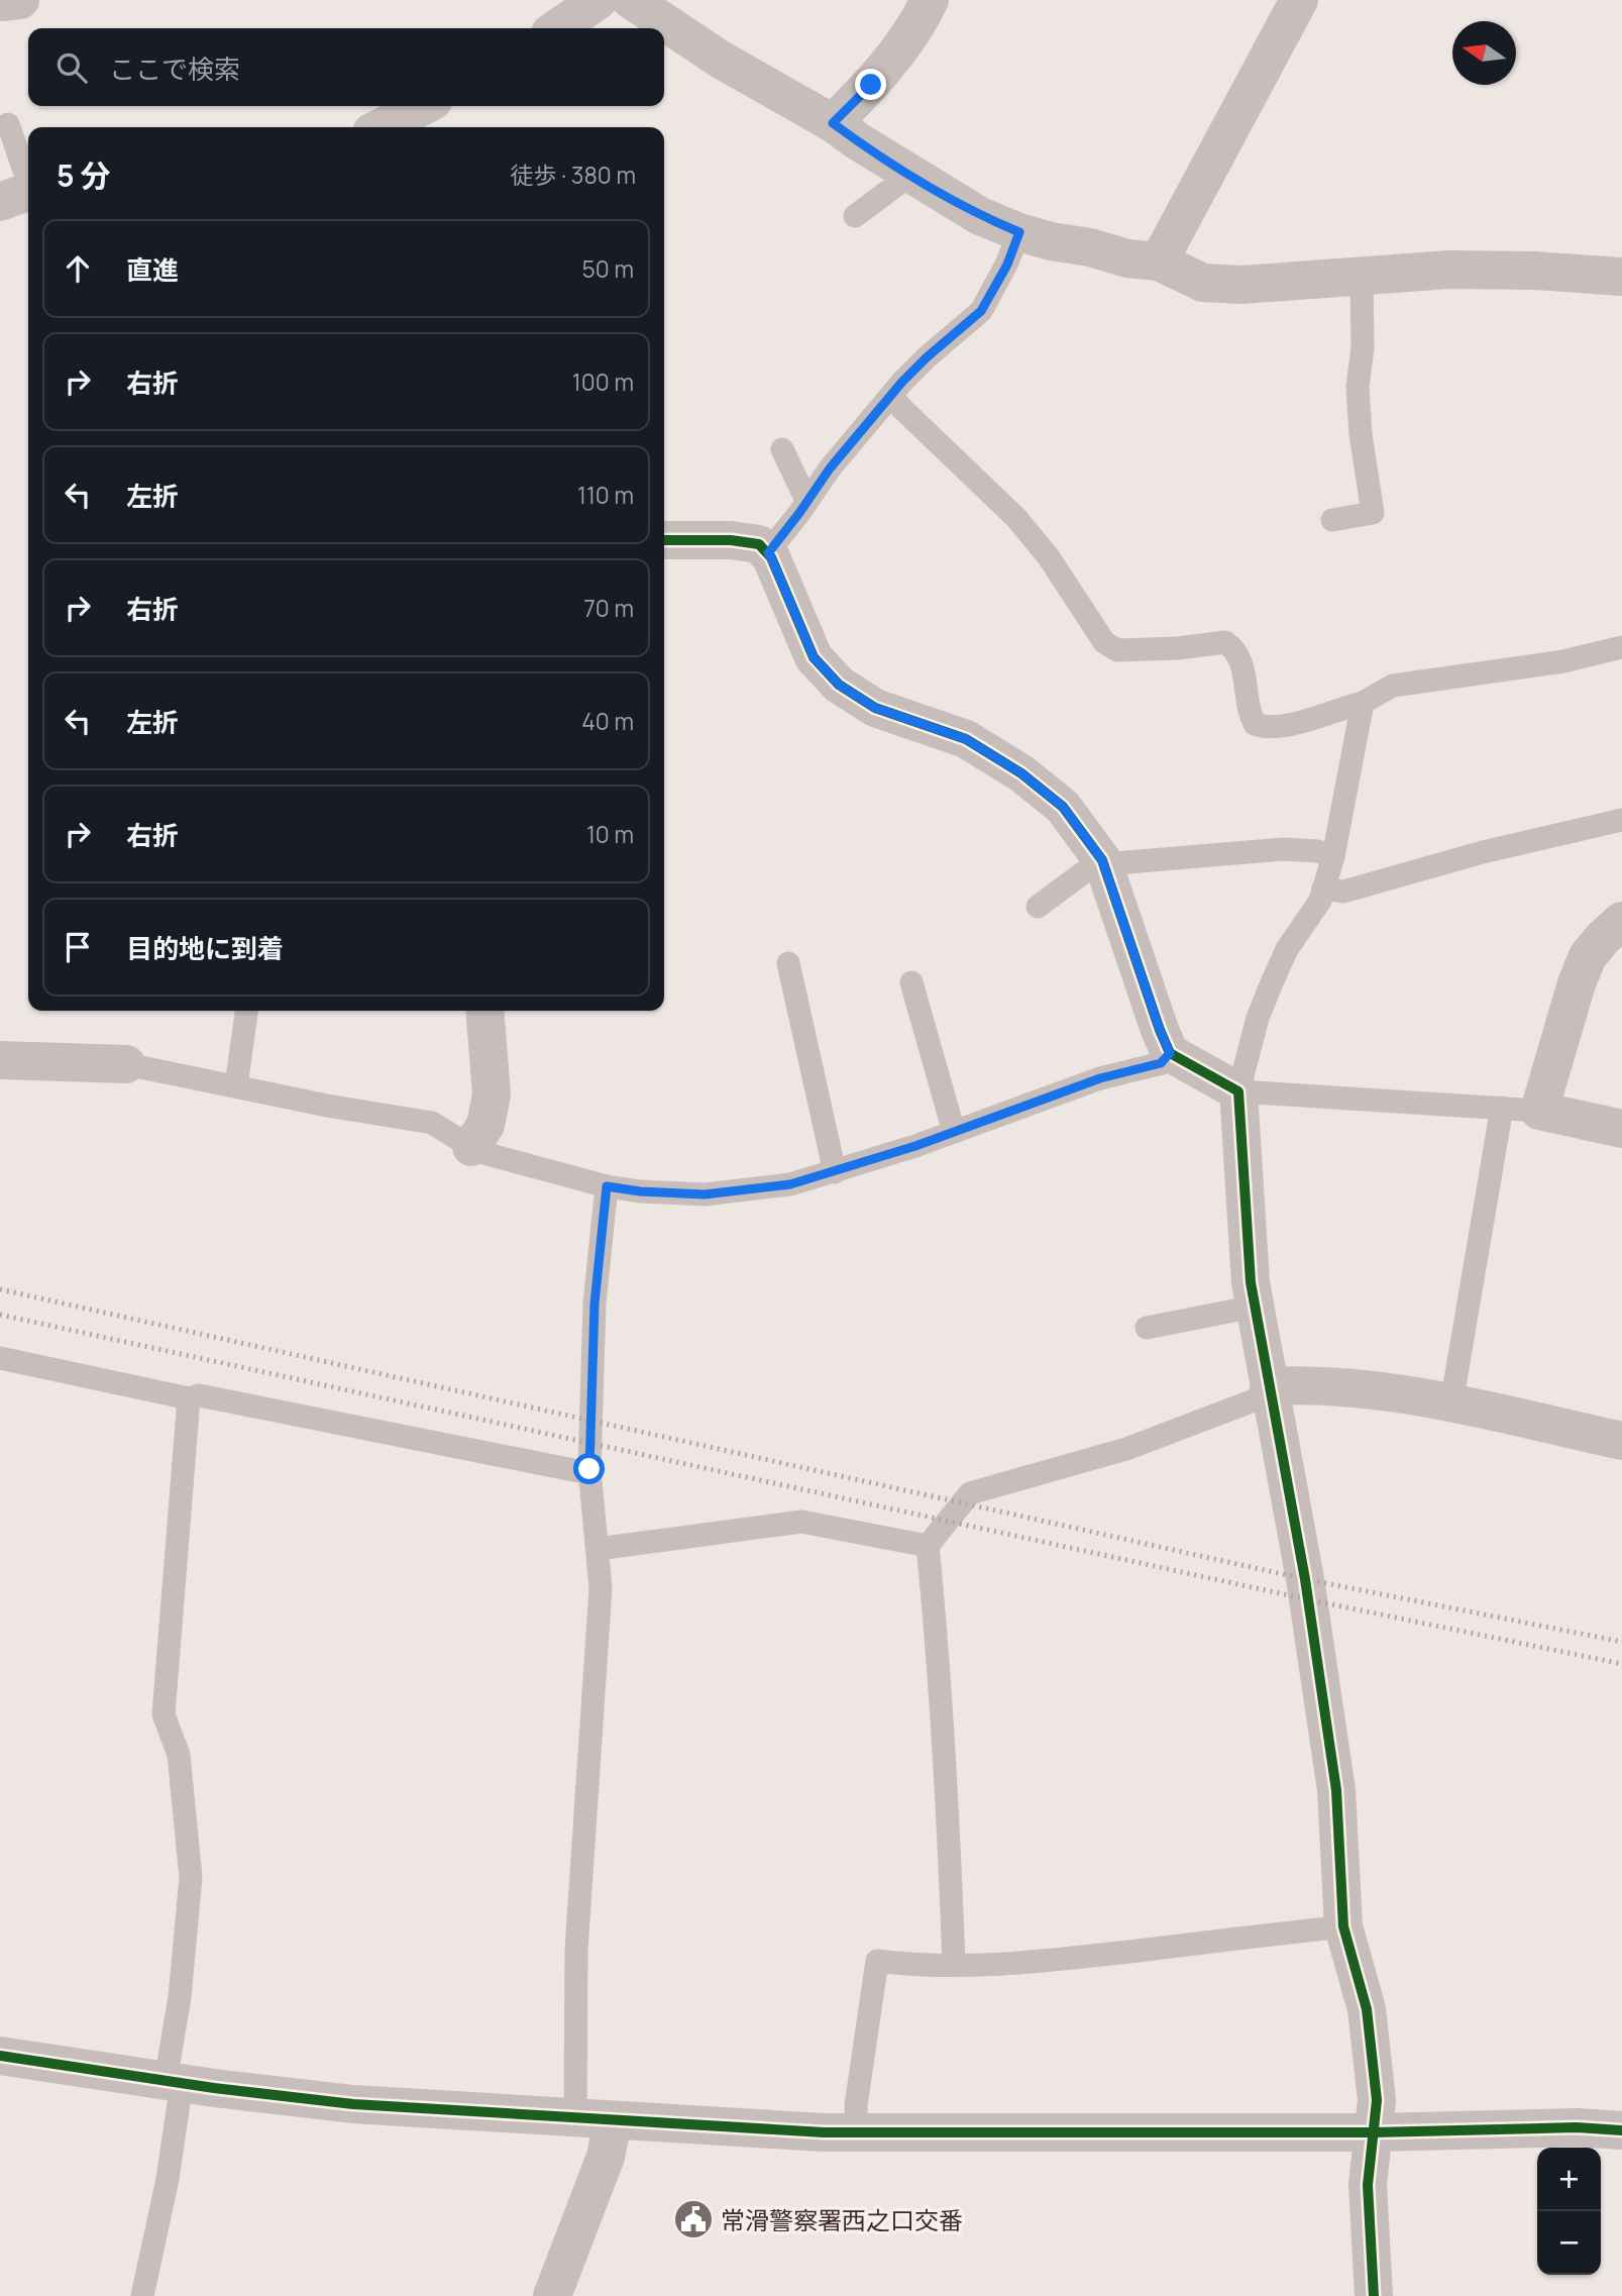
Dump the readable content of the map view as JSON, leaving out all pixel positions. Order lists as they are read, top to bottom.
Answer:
{
  "places": {
    "public building": ["常滑警察署西之口交番"]
  },
  "north": "left",
  "page": {
    "search": "ここで検索",
    "heading": ["5 分", "徒歩 · 380 m"],
    "list": [
      ["直進", "50 m"],
      ["右折", "100 m"],
      ["左折", "110 m"],
      ["右折", "70 m"],
      ["左折", "40 m"],
      ["右折", "10 m"],
      "目的地に到着"
    ],
    "map_buttons": ["+", "−"]
  }
}
